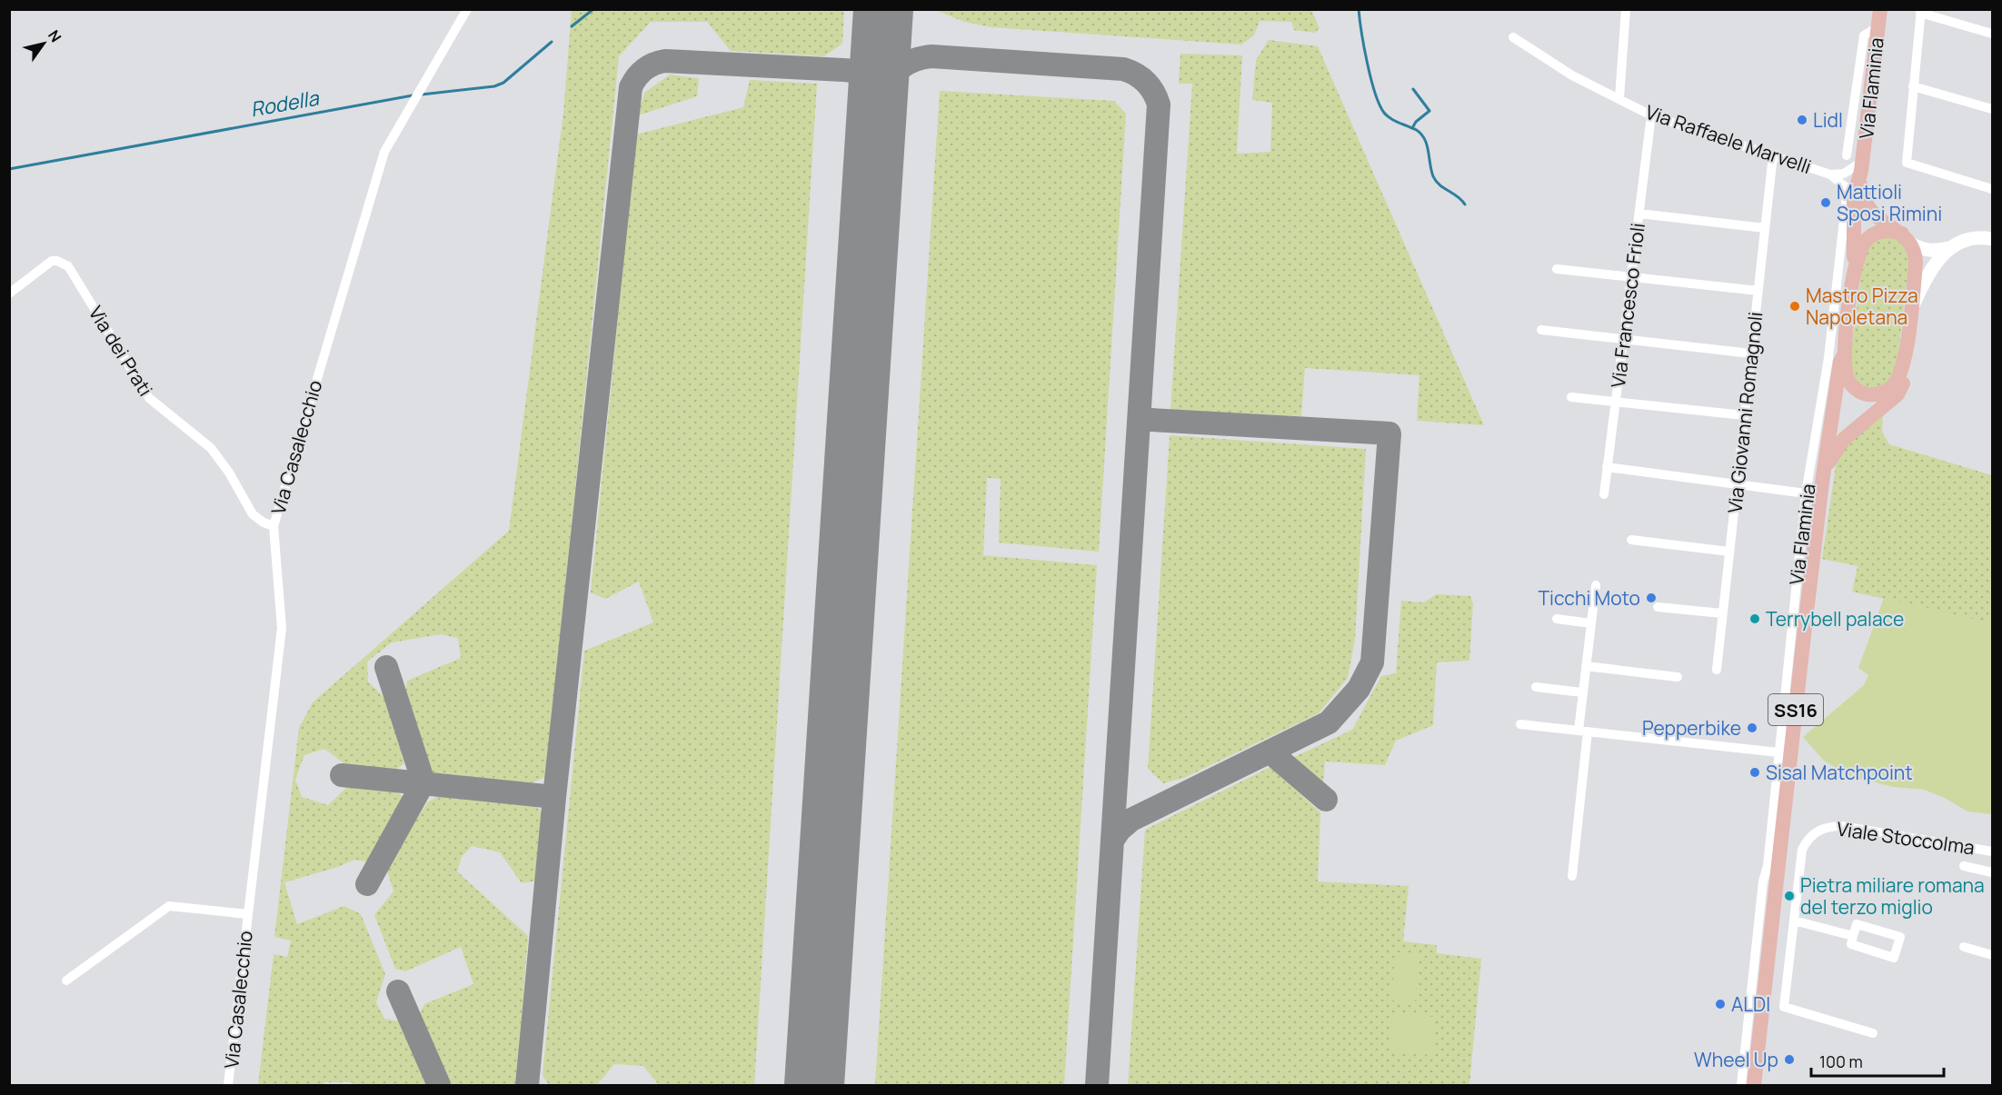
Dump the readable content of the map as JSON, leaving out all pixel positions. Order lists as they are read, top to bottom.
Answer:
{
  "streets": {
    "main road": ["Via Flaminia", "SS16"],
    "street": [
      "Via Raffaele Marvelli",
      "Via Francesco Frioli",
      "Via dei Prati",
      "Via Giovanni Romagnoli",
      "Via Casalecchio",
      "Viale Stoccolma"
    ]
  },
  "crossings": [
    ["Via Flaminia", "Via Raffaele Marvelli"],
    ["Via Raffaele Marvelli", "Via Francesco Frioli"],
    ["Via Raffaele Marvelli", "Via Giovanni Romagnoli"],
    ["Via dei Prati", "Via Casalecchio"]
  ],
  "water": ["Rodella"],
  "places": [
    "Lidl",
    "Mattioli Sposi Rimini",
    "Mastro Pizza Napoletana",
    "Ticchi Moto",
    "Terrybell palace",
    "Pepperbike",
    "Sisal Matchpoint",
    "Pietra miliare romana del terzo miglio",
    "ALDI",
    "Wheel Up"
  ],
  "scale_bar": "100 m",
  "north": "top right"
}
